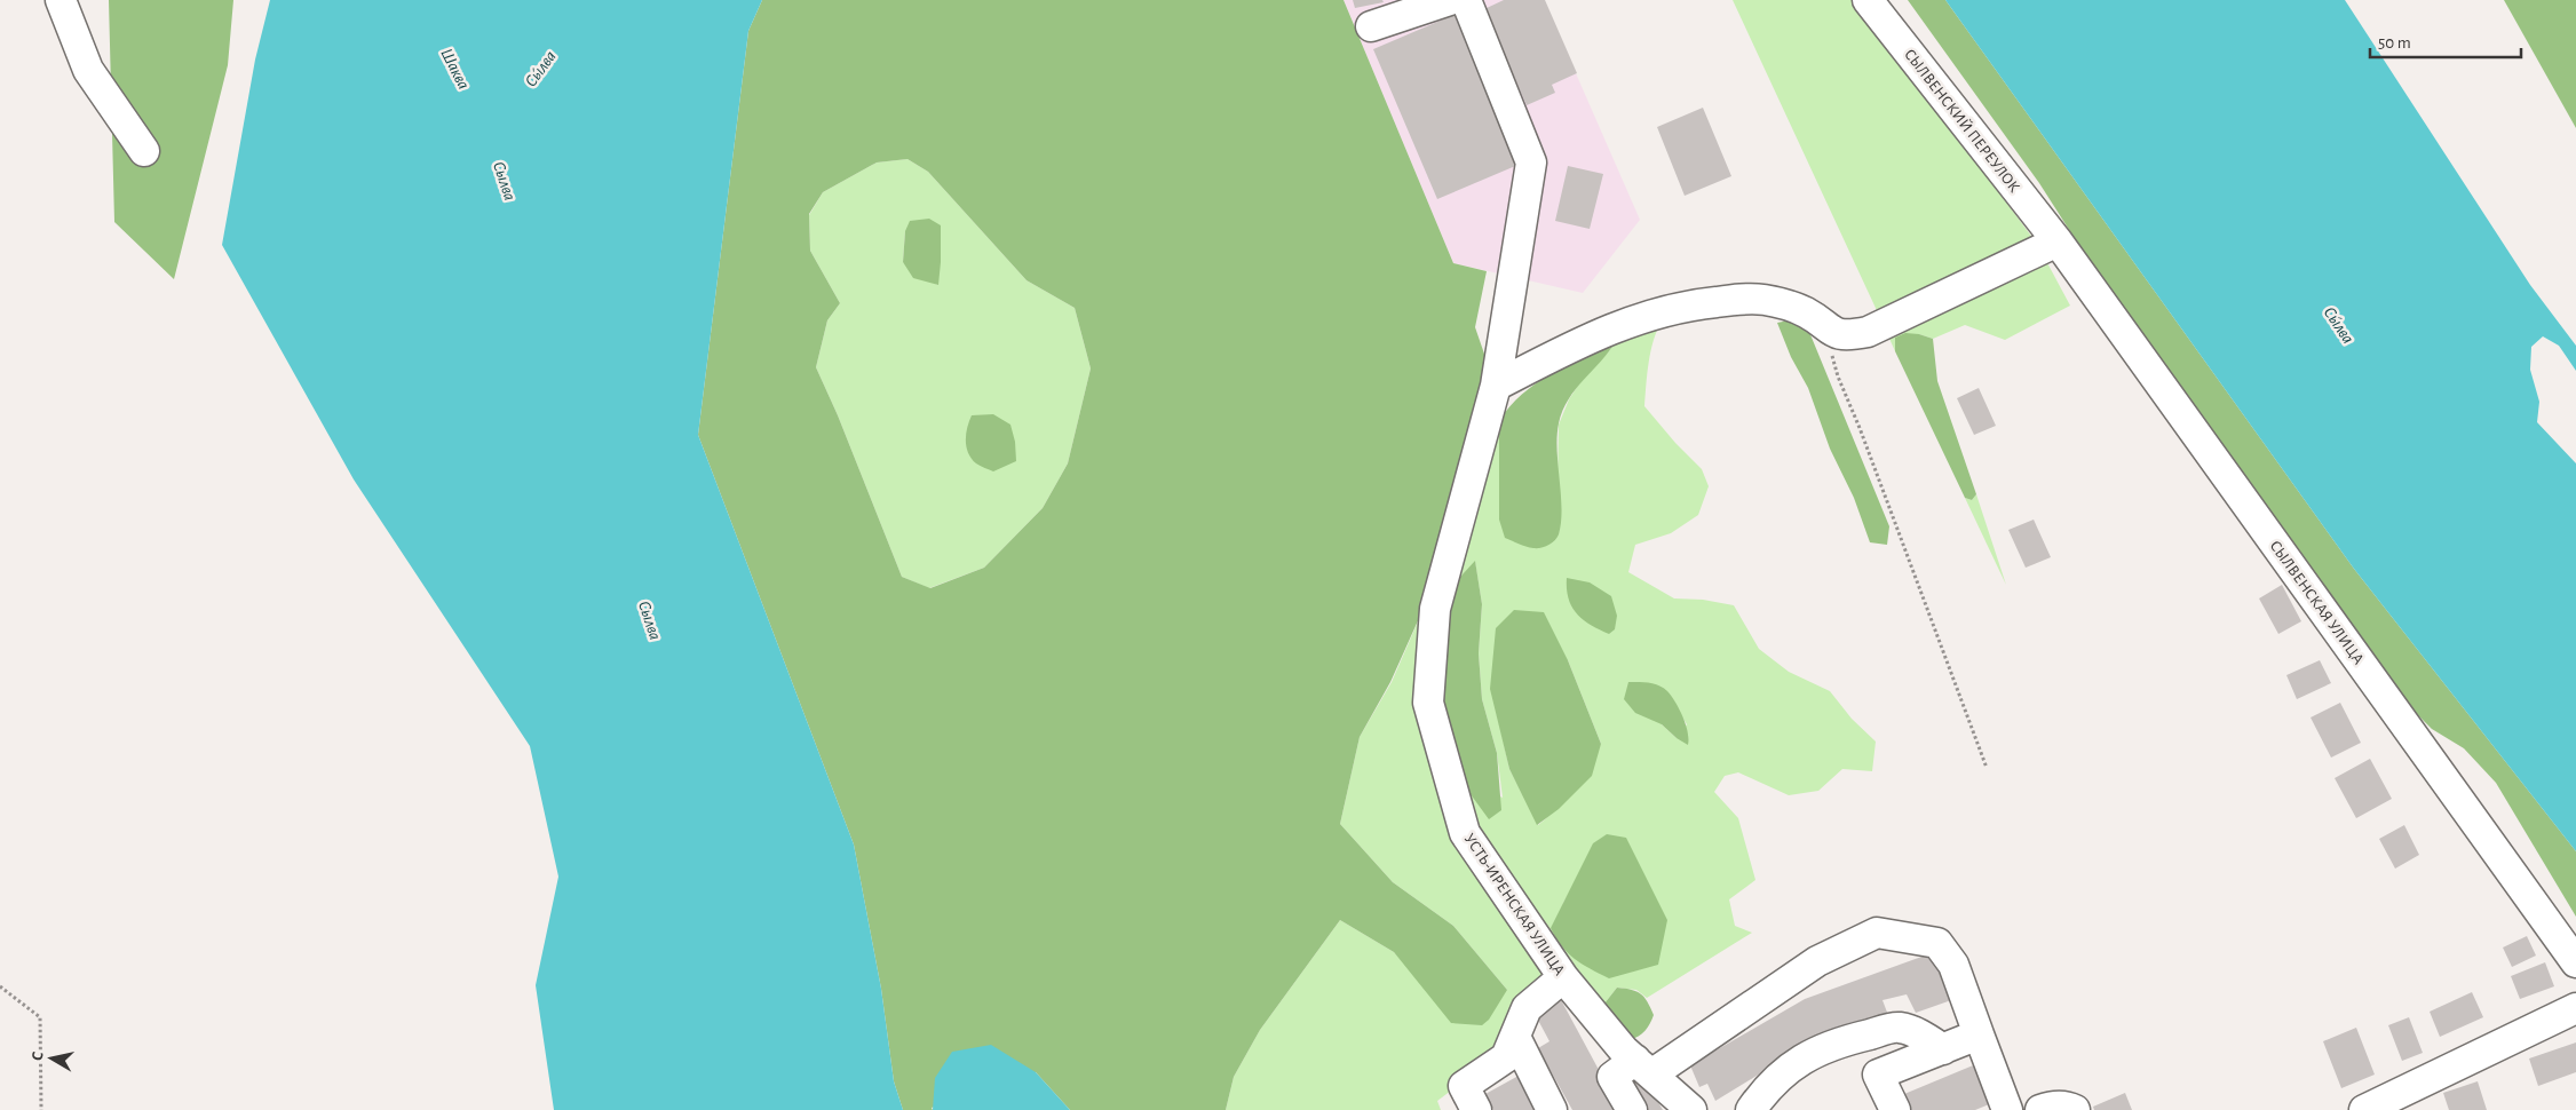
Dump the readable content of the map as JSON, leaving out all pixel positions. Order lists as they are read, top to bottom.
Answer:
{
  "streets": {
    "street": ["СЫЛВЕНСКИЙ ПЕРЕУЛОК", "СЫЛВЕНСКАЯ УЛИЦА", "УСТЬ-ИРЕНСКАЯ УЛИЦА"]
  },
  "crossings": [
    ["СЫЛВЕНСКИЙ ПЕРЕУЛОК", "СЫЛВЕНСКАЯ УЛИЦА"]
  ],
  "water": ["Шаква", "Сы́лва", "Сылва"],
  "scale_bar": "50 m",
  "north": "left"
}
